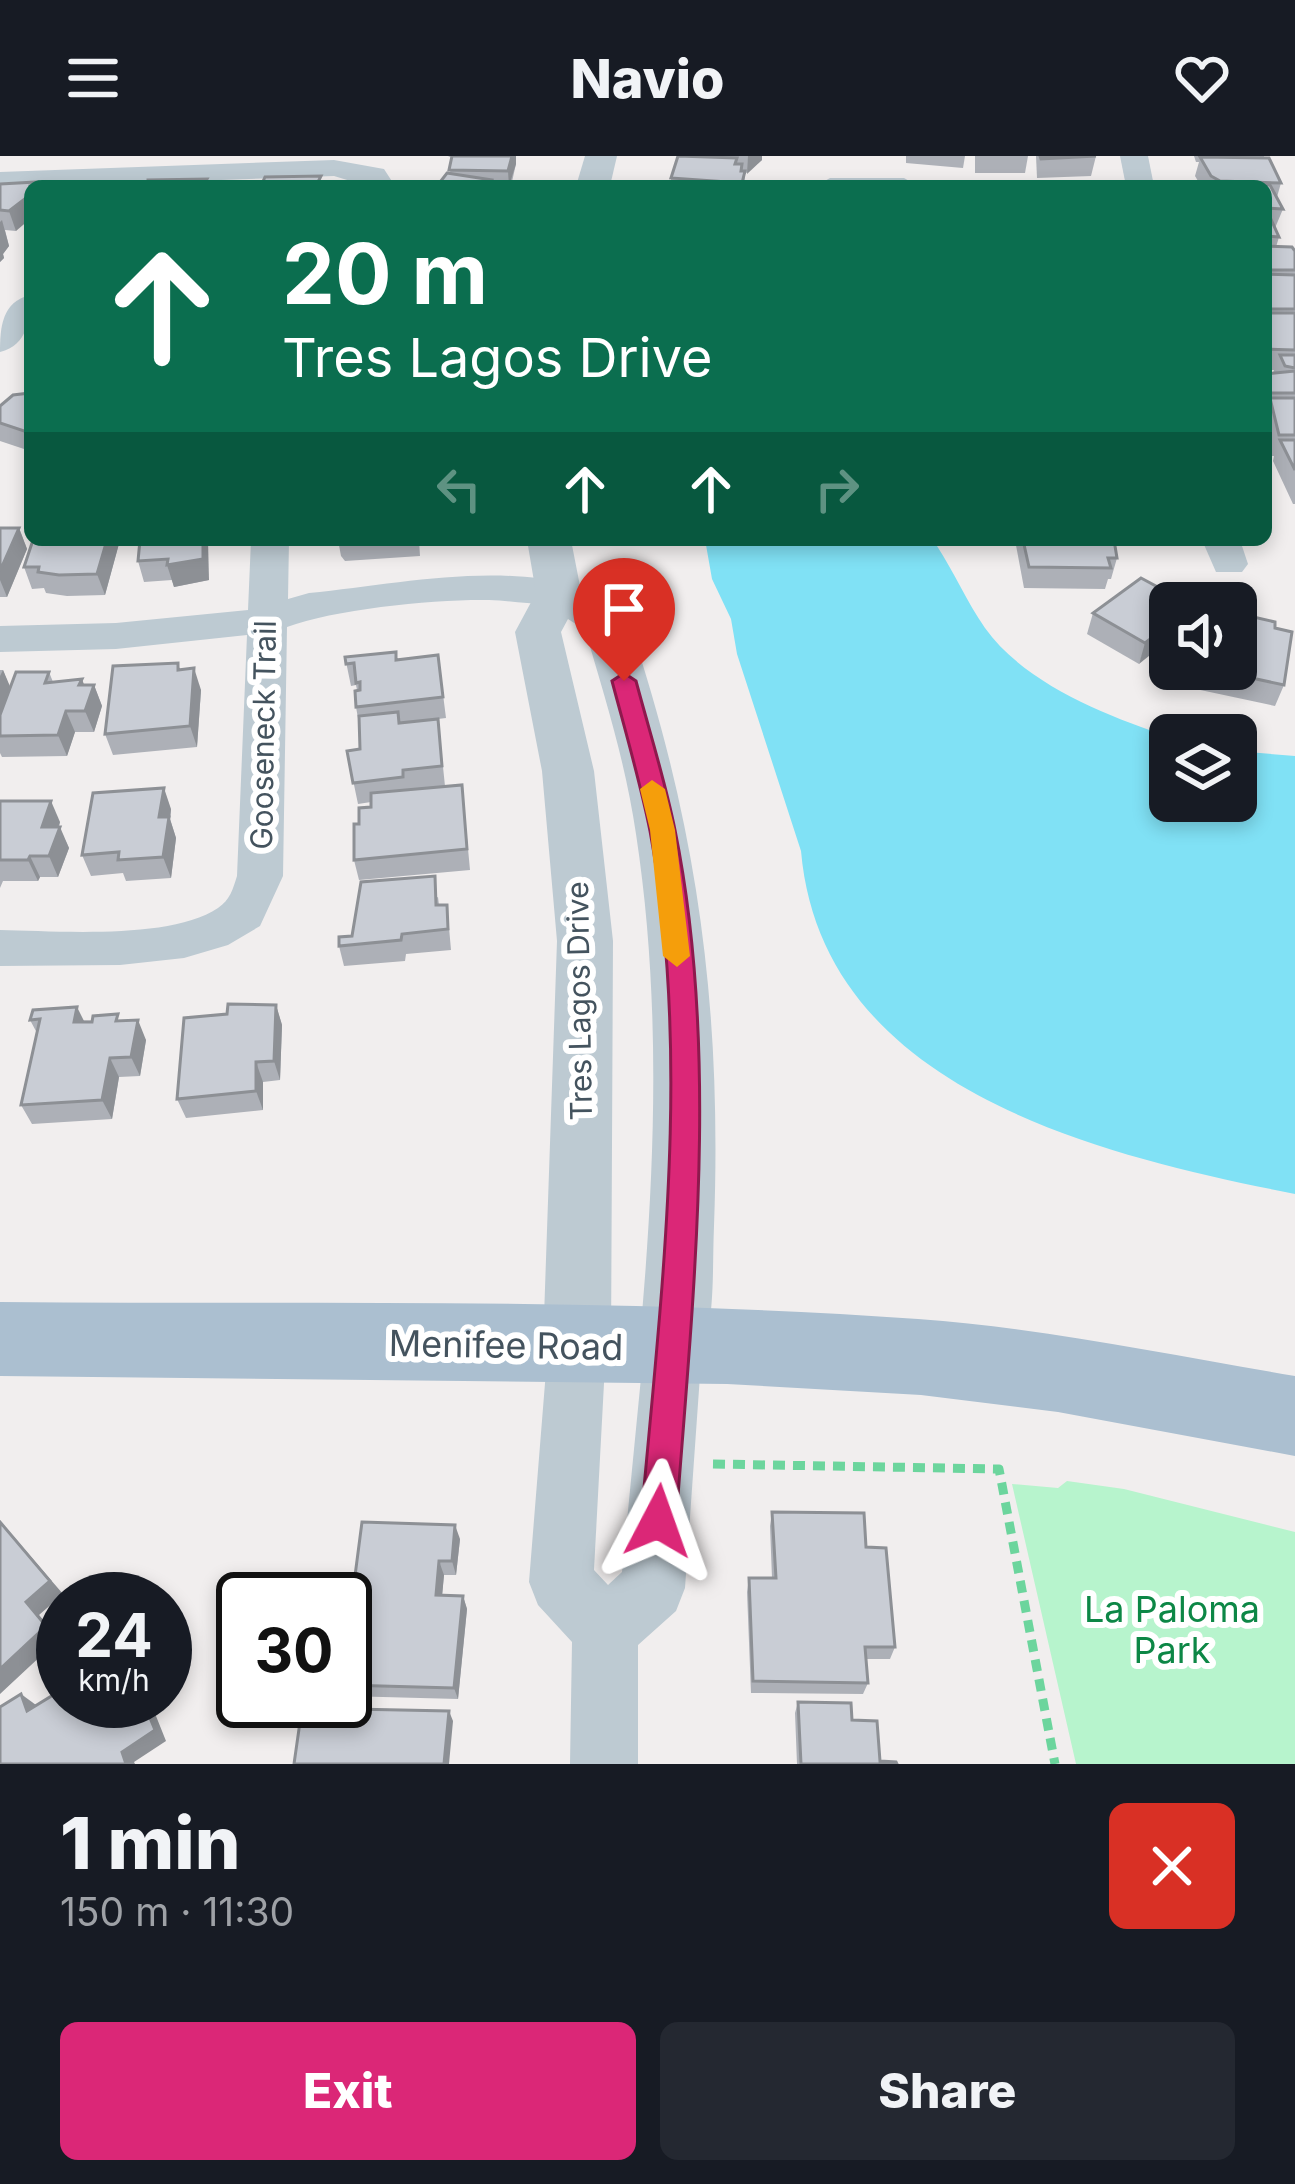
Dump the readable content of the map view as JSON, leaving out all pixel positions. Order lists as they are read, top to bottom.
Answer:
{
  "streets": {
    "main road": ["Menifee Road"],
    "street": ["Gooseneck Trail", "Tres Lagos Drive"]
  },
  "crossings": [
    ["Tres Lagos Drive", "Menifee Road"]
  ],
  "parks": ["La Paloma Park"],
  "page": {
    "header": "Navio",
    "turn": ["20 m", "Tres Lagos Drive"],
    "speed": "24 km/h",
    "limit": "30",
    "heading": ["1 min", "150 m · 11:30"],
    "buttons": ["Exit", "Share"]
  }
}
